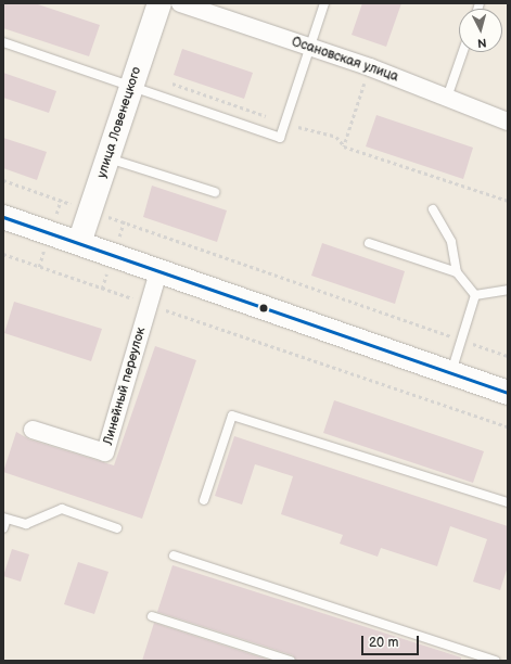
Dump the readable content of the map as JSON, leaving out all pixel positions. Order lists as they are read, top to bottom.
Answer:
{
  "streets": {
    "main road": ["улица Ловенецкого"],
    "street": ["Осановская улица", "Линейный переулок"]
  },
  "scale_bar": "20 m",
  "north": "bottom"
}
